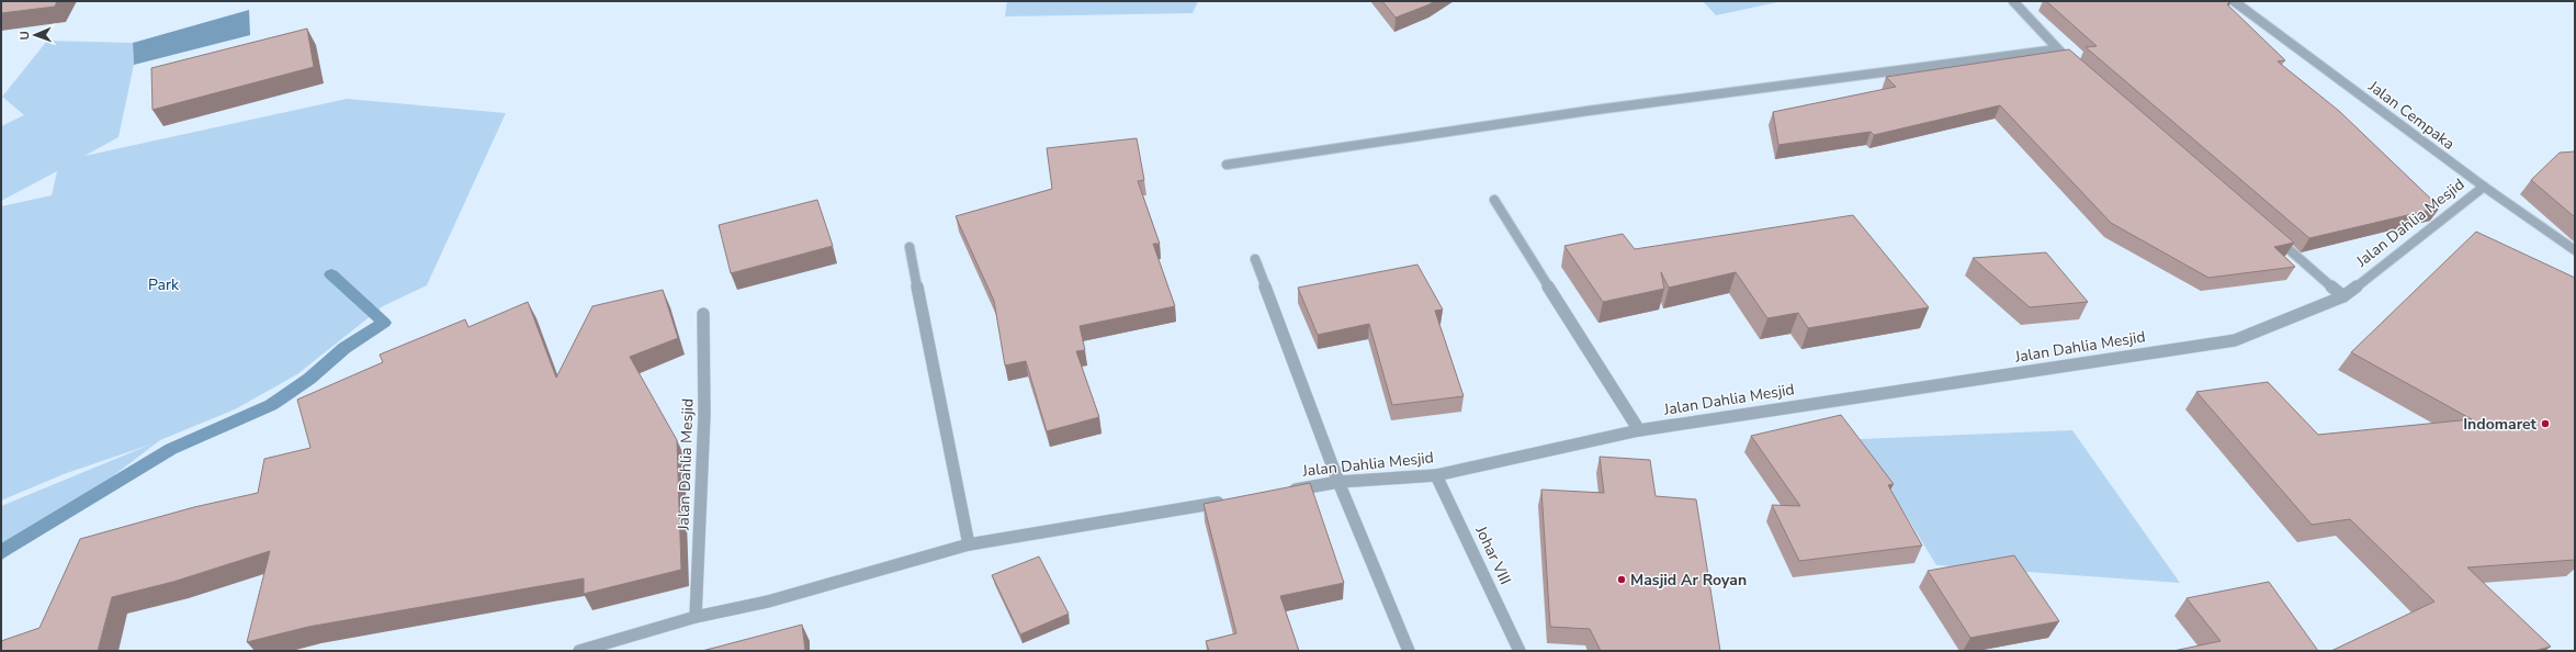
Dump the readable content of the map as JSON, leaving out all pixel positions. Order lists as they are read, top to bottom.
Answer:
{
  "streets": {
    "street": ["Jalan Cempaka", "Jalan Dahlia Mesjid", "Johar VIII"]
  },
  "crossings": [
    ["Jalan Cempaka", "Jalan Dahlia Mesjid"],
    ["Jalan Dahlia Mesjid", "Johar VIII"]
  ],
  "parks": ["Park"],
  "places": ["Indomaret", "Masjid Ar Royan"],
  "north": "left"
}
